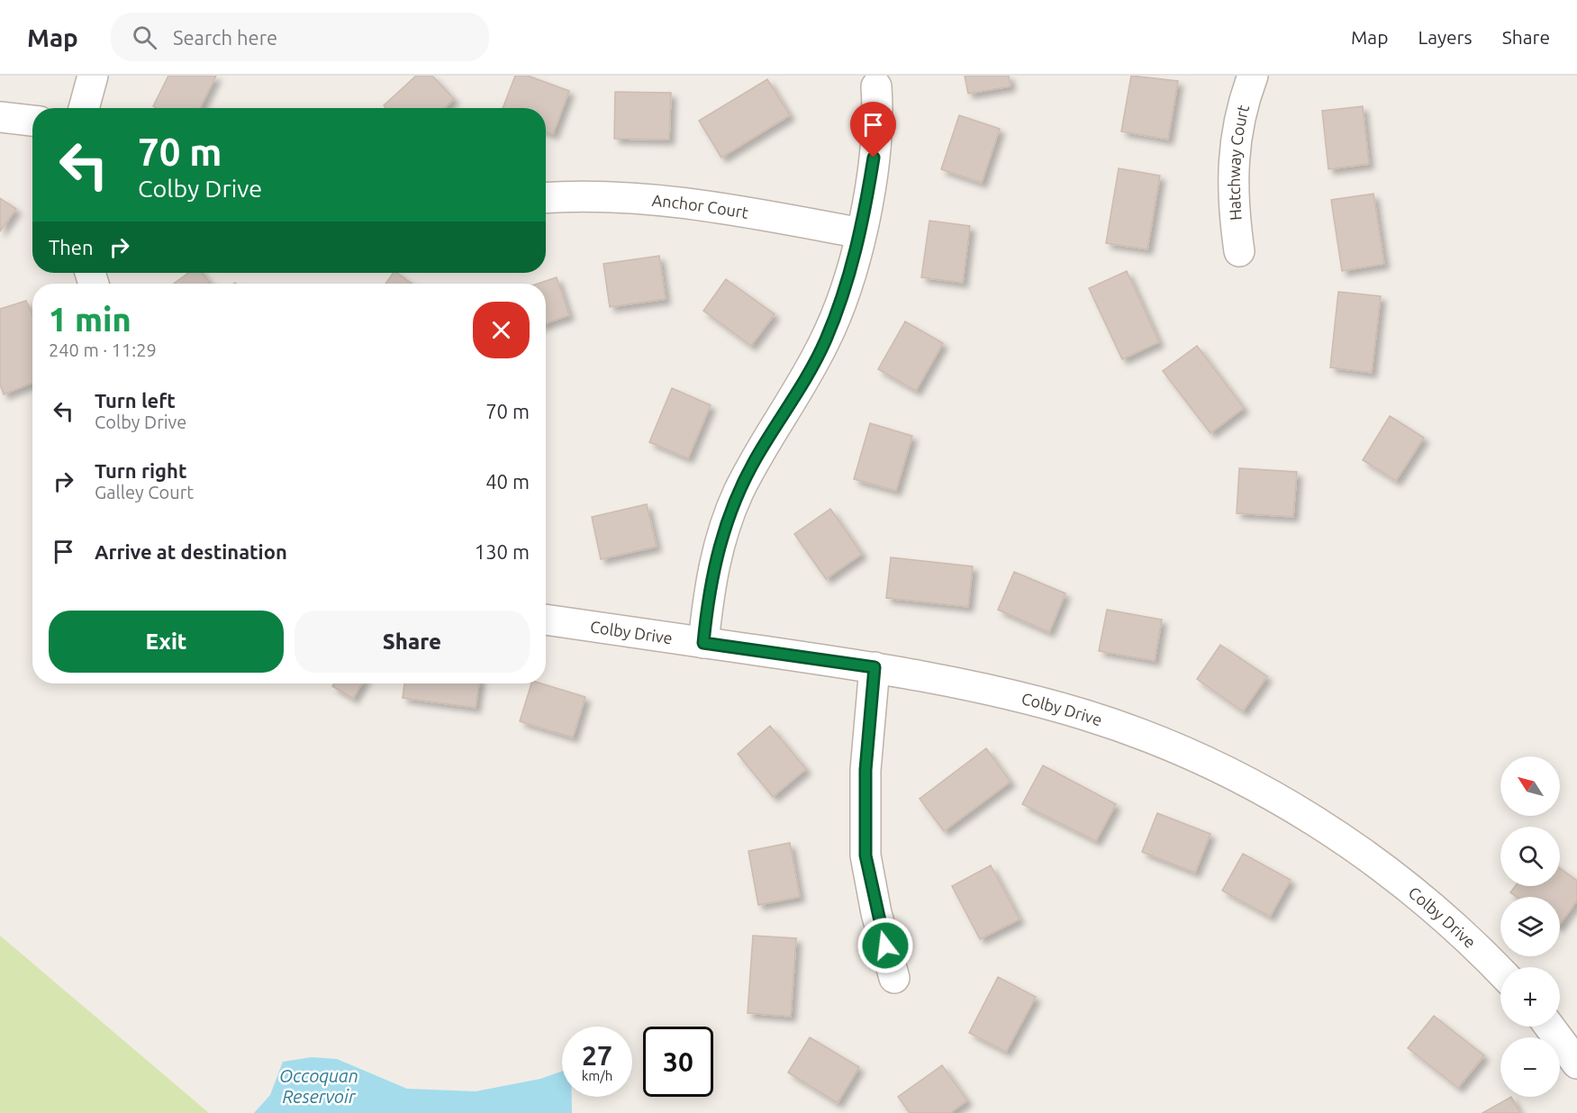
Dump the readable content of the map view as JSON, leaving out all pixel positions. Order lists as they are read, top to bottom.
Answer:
{
  "streets": {
    "street": ["Hatchway Court", "Anchor Court", "Colby Drive"]
  },
  "water": ["Occoquan Reservoir"],
  "north": "top left",
  "page": {
    "header": "Map",
    "search": "Search here",
    "nav": ["Map", "Layers", "Share"],
    "turn": ["70 m", "Colby Drive"],
    "then": "Then",
    "heading": ["1 min", "240 m · 11:29"],
    "list": [
      {
        "name": "Turn left",
        "note": "Colby Drive",
        "value": "70 m"
      },
      {
        "name": "Turn right",
        "note": "Galley Court",
        "value": "40 m"
      },
      {
        "name": "Arrive at destination",
        "value": "130 m"
      }
    ],
    "buttons": ["Exit", "Share"],
    "map_buttons": ["+", "−"],
    "speed": "27 km/h",
    "limit": "30"
  }
}
